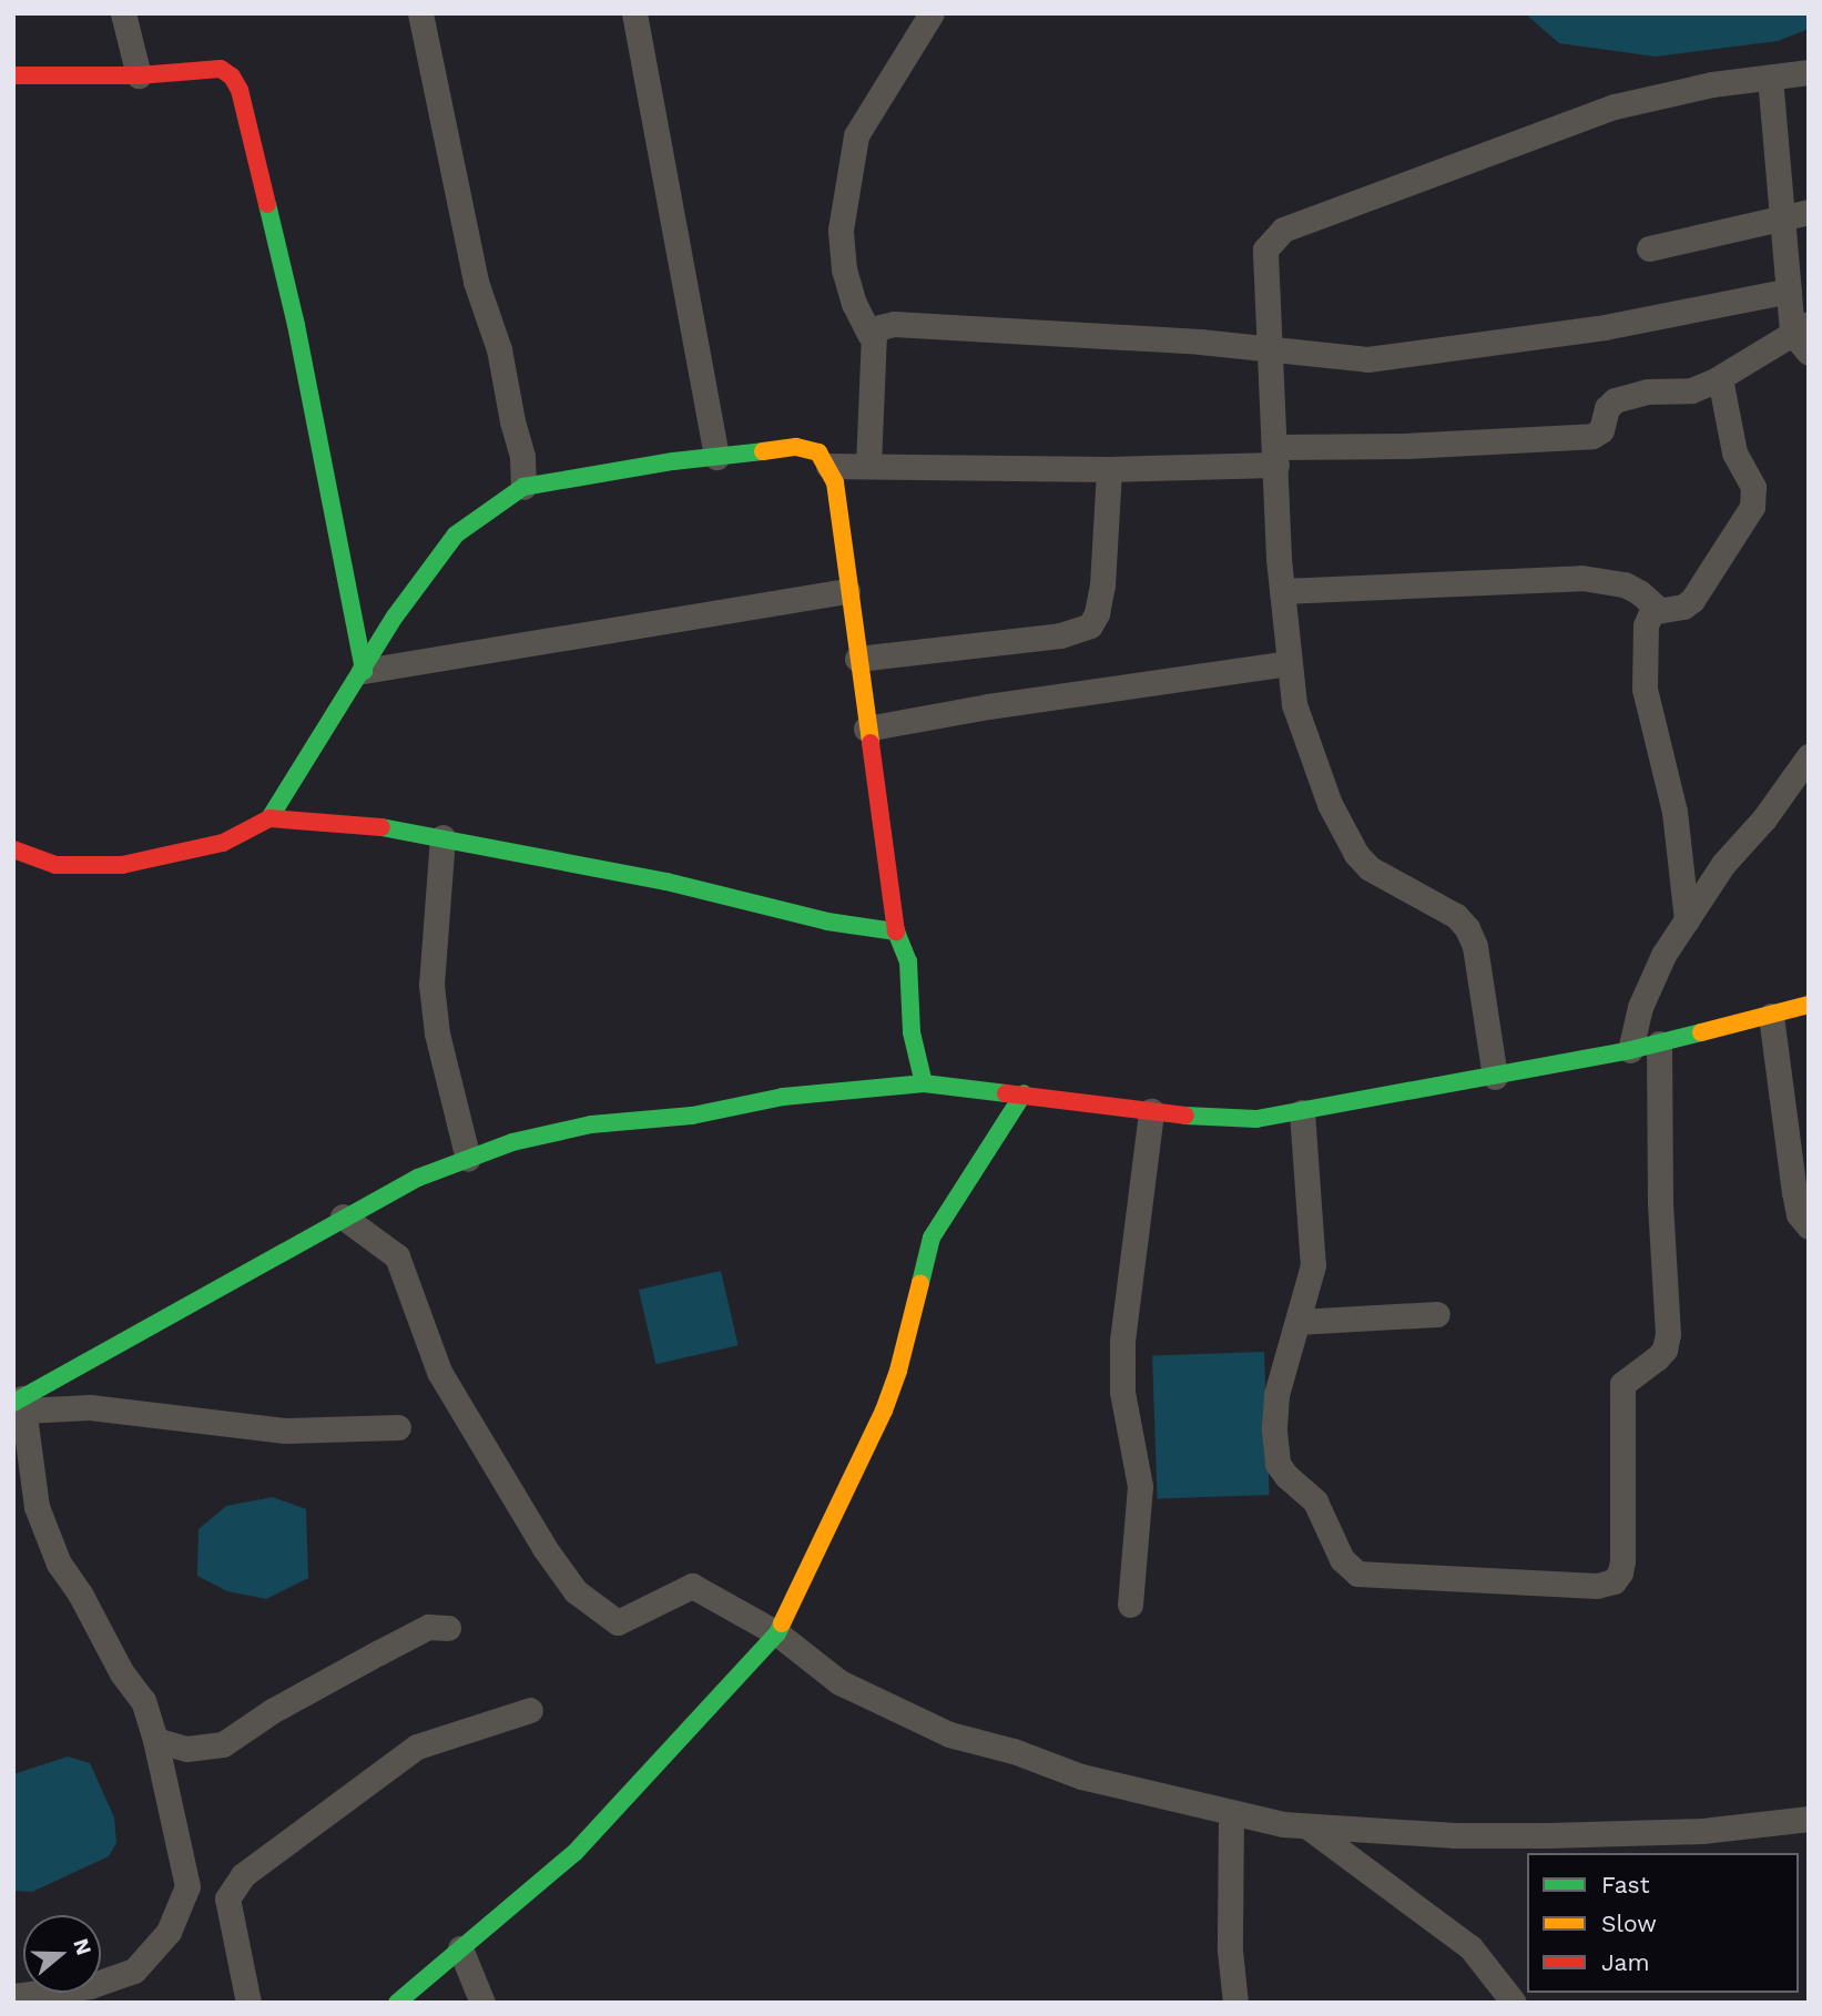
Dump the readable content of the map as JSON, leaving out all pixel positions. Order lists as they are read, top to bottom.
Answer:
{
  "legend": ["Fast", "Slow", "Jam"],
  "north": "right"
}
